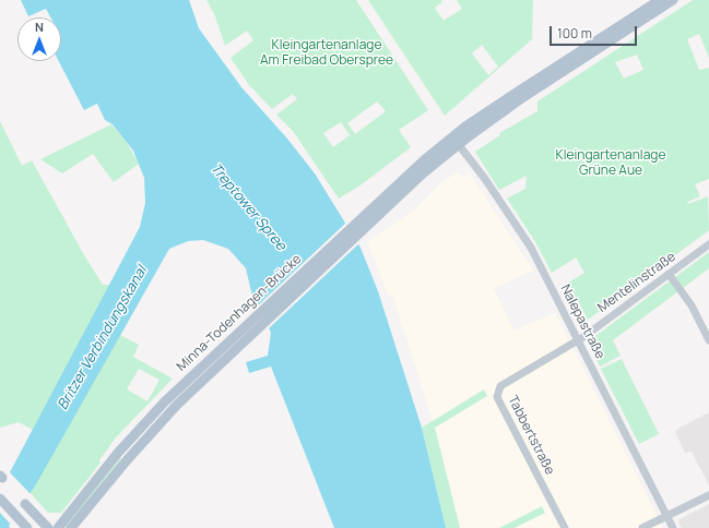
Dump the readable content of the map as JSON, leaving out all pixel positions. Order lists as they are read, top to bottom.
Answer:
{
  "streets": {
    "main road": ["Minna-Todenhagen-Brücke"],
    "street": ["Mentelinstraße", "Nalepastraße", "Tabbertstraße"]
  },
  "crossings": [
    ["Mentelinstraße", "Nalepastraße"],
    ["Mentelinstraße", "Tabbertstraße"],
    ["Minna-Todenhagen-Brücke", "Nalepastraße"],
    ["Nalepastraße", "Tabbertstraße"]
  ],
  "water": ["Treptower Spree", "Britzer Verbindungskanal"],
  "parks": ["Kleingartenanlage Am Freibad Oberspree", "Kleingartenanlage Grüne Aue"],
  "scale_bar": "100 m",
  "north": "top"
}
